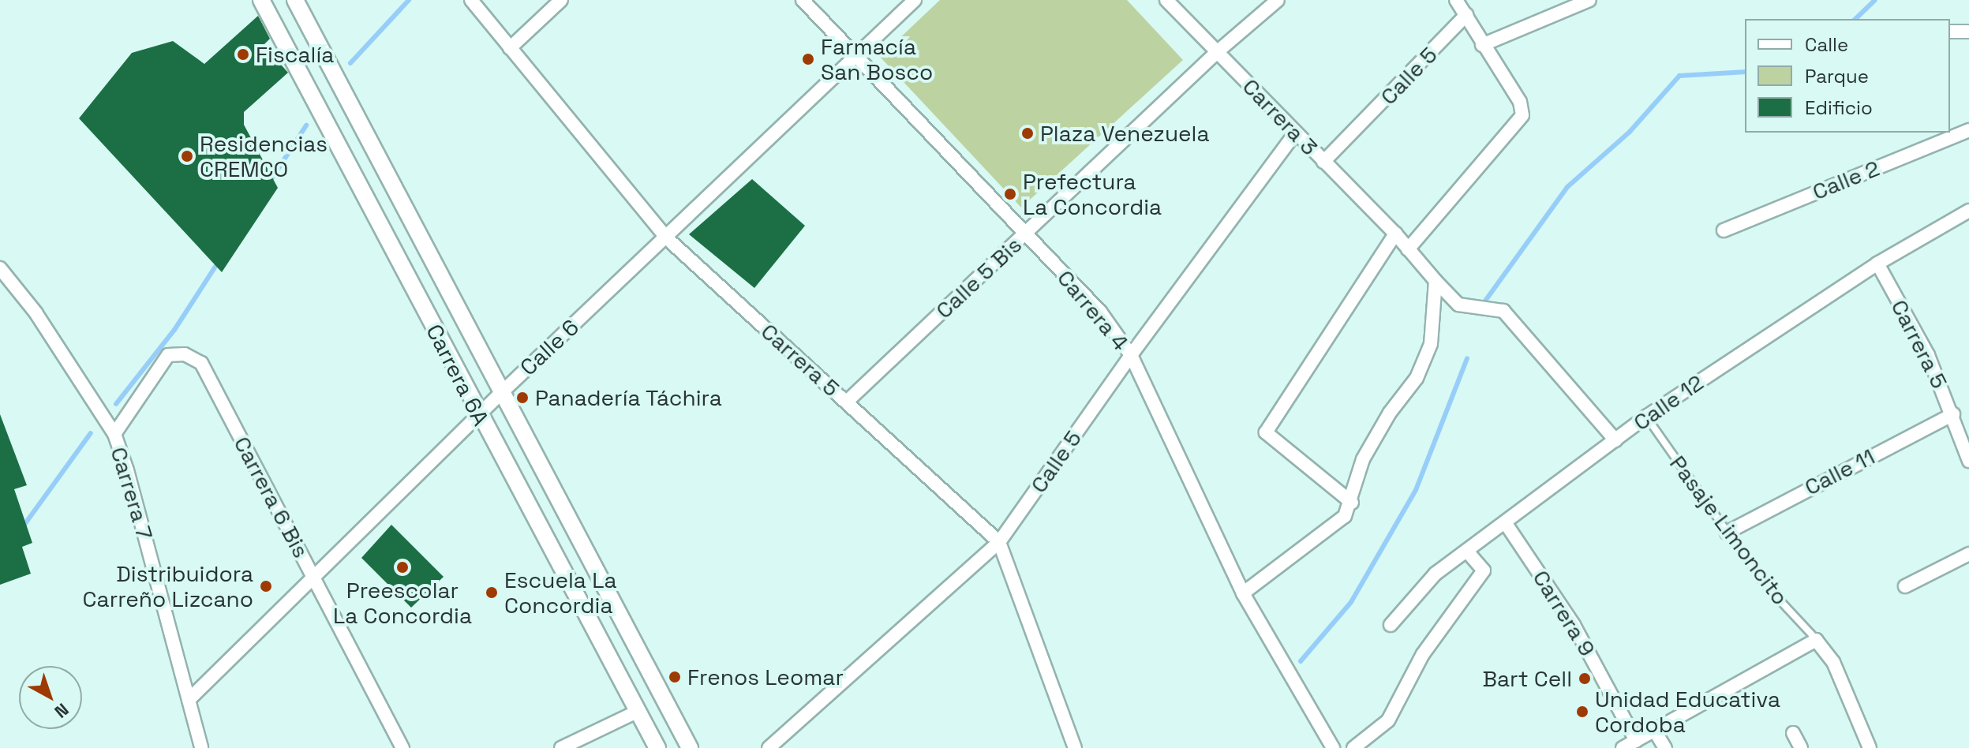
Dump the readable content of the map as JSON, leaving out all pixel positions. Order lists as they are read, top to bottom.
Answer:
{
  "streets": {
    "street": [
      "Calle 5",
      "Carrera 3",
      "Calle 2",
      "Calle 5 Bis",
      "Carrera 4",
      "Carrera 5",
      "Calle 6",
      "Carrera 6A",
      "Calle 12",
      "Calle 11",
      "Carrera 7",
      "Carrera 6 Bis",
      "Carrera 9"
    ],
    "lane": ["Pasaje Limoncito"]
  },
  "crossings": [
    ["Calle 5", "Carrera 3"],
    ["Calle 5", "Carrera 4"],
    ["Calle 5", "Carrera 5"],
    ["Carrera 3", "Calle 5 Bis"],
    ["Carrera 3", "Calle 12"],
    ["Calle 5 Bis", "Carrera 4"],
    ["Calle 5 Bis", "Carrera 5"],
    ["Carrera 4", "Calle 6"],
    ["Carrera 5", "Calle 6"],
    ["Carrera 5", "Calle 12"],
    ["Carrera 5", "Calle 11"],
    ["Calle 6", "Carrera 6A"],
    ["Calle 6", "Carrera 7"],
    ["Calle 6", "Carrera 6 Bis"],
    ["Calle 12", "Pasaje Limoncito"],
    ["Calle 12", "Carrera 9"],
    ["Calle 11", "Pasaje Limoncito"],
    ["Carrera 7", "Carrera 6 Bis"]
  ],
  "places": [
    "Fiscalía",
    "Farmacía San Bosco",
    "Plaza Venezuela",
    "Residencias CREMCO",
    "Prefectura La Concordia",
    "Panadería Táchira",
    "Preescolar La Concordia",
    "Distribuidora Carreño Lizcano",
    "Escuela La Concordia",
    "Frenos Leomar",
    "Bart Cell",
    "Unidad Educativa Cordoba"
  ],
  "legend": ["Calle", "Parque", "Edificio"],
  "north": "bottom right"
}
